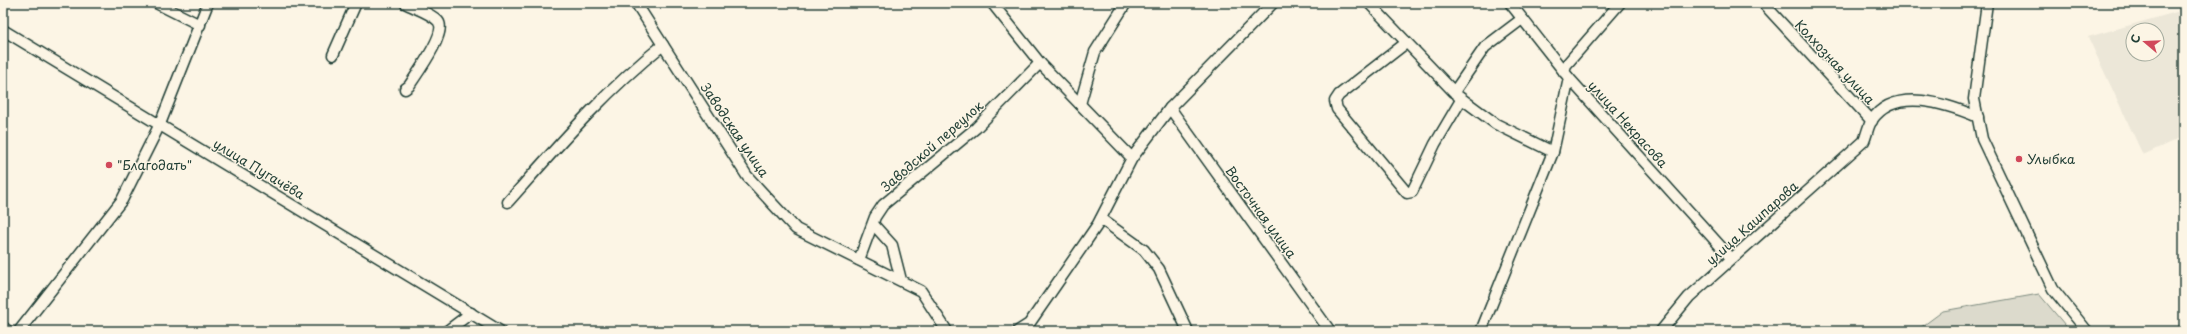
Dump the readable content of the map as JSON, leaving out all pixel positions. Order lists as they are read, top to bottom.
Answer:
{
  "streets": {
    "street": [
      "Колхозная улица",
      "улица Некрасова",
      "Заводская улица",
      "Заводской переулок",
      "улица Пугачёва",
      "Восточная улица",
      "улица Кашпарова"
    ]
  },
  "crossings": [
    ["Колхозная улица", "улица Кашпарова"],
    ["улица Некрасова", "улица Кашпарова"],
    ["Заводская улица", "Заводской переулок"]
  ],
  "places": ["Улыбка", "\"Благодать\""],
  "north": "left"
}
